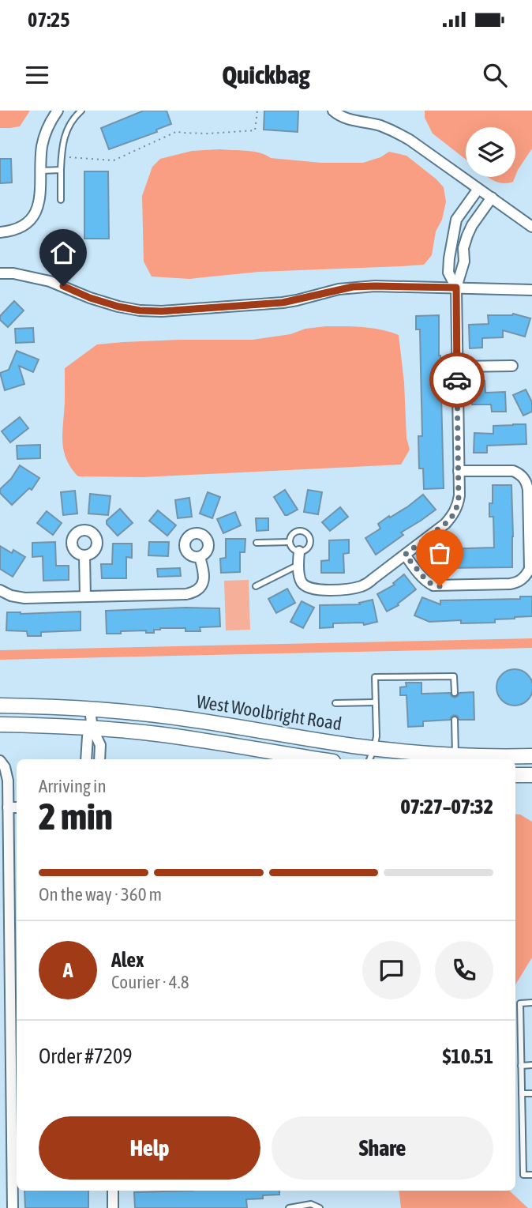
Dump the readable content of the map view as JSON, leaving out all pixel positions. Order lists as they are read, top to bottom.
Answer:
{
  "streets": {
    "main road": ["West Woolbright Road"]
  },
  "page": {
    "status": "07:25",
    "header": "Quickbag",
    "heading": ["2 min", "Arriving in", "07:27–07:32"],
    "panel": [
      "Alex",
      "Courier · 4.8",
      "Order #7209",
      "$10.51"
    ],
    "bar": "On the way · 360 m",
    "round": "A",
    "buttons": ["Help", "Share"]
  }
}
